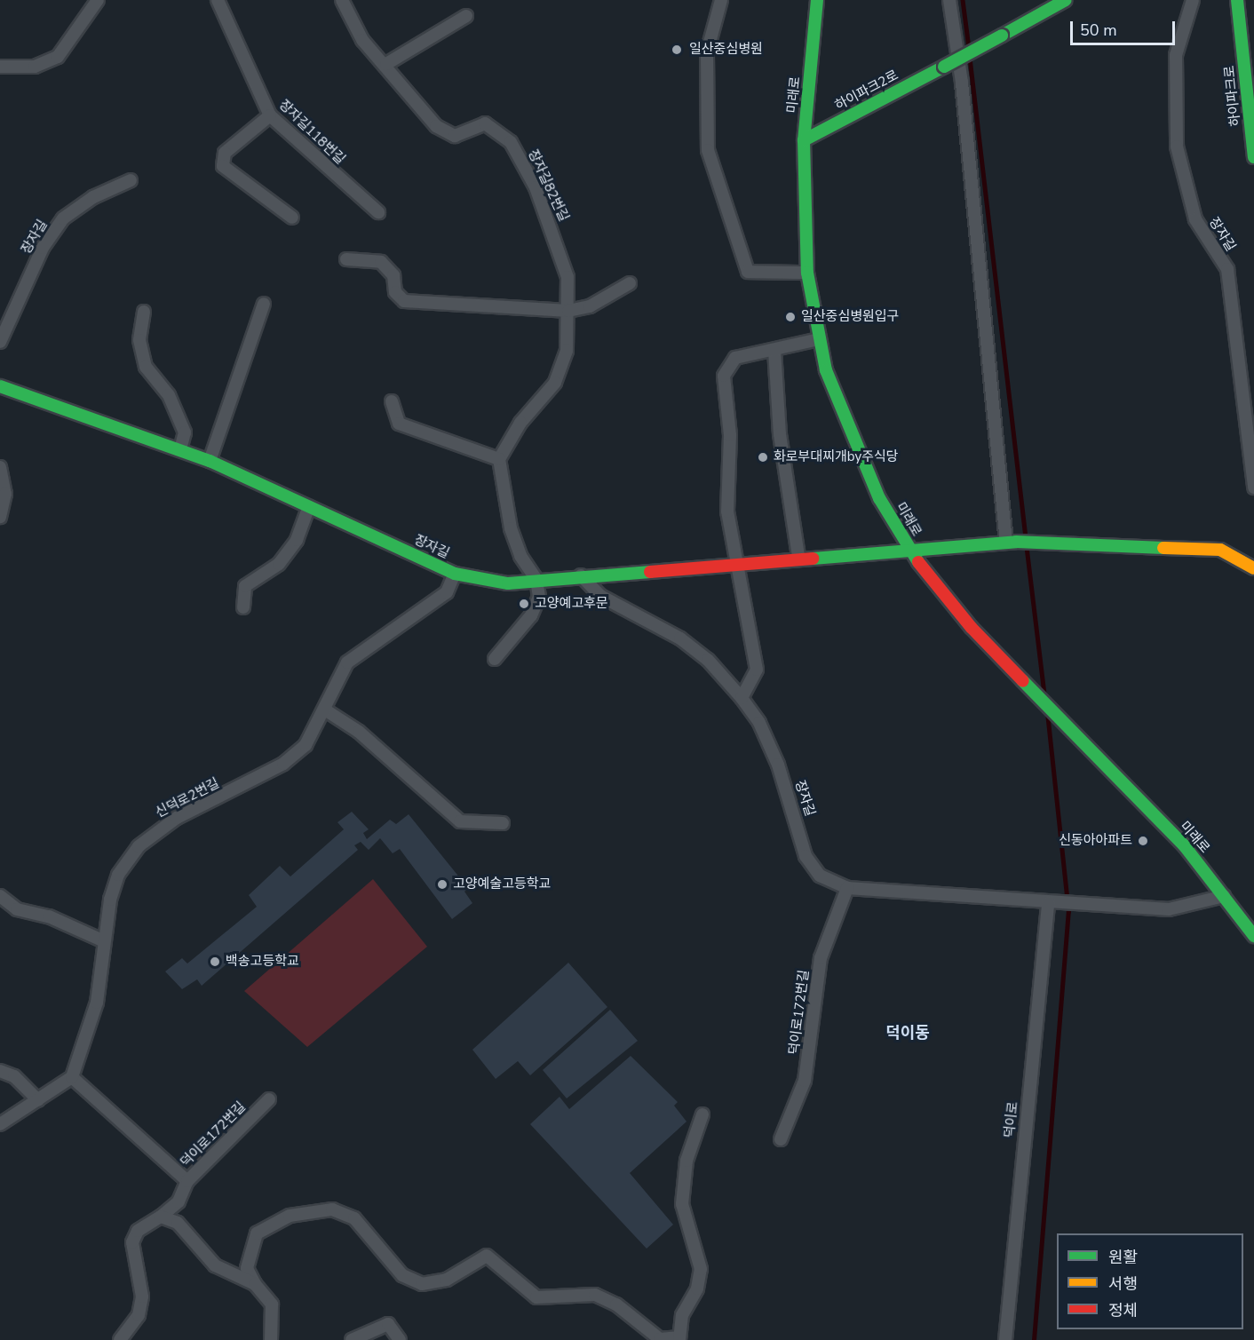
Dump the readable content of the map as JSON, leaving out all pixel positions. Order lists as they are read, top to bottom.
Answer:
{
  "streets": {
    "street": [
      "하이파크2로",
      "미래로",
      "하이파크로",
      "장자길118번길",
      "장자길82번길",
      "장자길",
      "신덕로2번길",
      "덕이로172번길",
      "덕이로"
    ]
  },
  "crossings": [
    ["하이파크2로", "미래로"],
    ["미래로", "장자길"],
    ["장자길", "신덕로2번길"],
    ["장자길", "덕이로172번길"],
    ["장자길", "덕이로"]
  ],
  "districts": ["덕이동"],
  "places": [
    "일산중심병원",
    "일산중심병원입구",
    "화로부대찌개by주식당",
    "고양예고후문",
    "신동아아파트",
    "고양예술고등학교",
    "백송고등학교"
  ],
  "legend": ["원활", "서행", "정체"],
  "scale_bar": "50 m"
}
